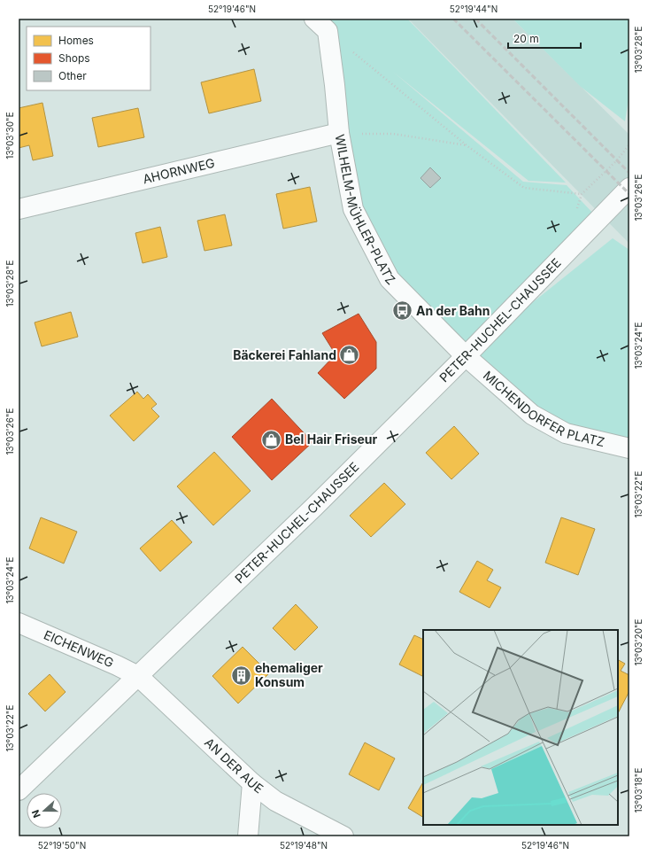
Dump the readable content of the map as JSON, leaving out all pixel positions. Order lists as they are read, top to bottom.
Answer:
{
  "streets": {
    "street": [
      "AHORNWEG",
      "WILHELM-MÜHLER-PLATZ",
      "PETER-HUCHEL-CHAUSSEE",
      "MICHENDORFER PLATZ",
      "EICHENWEG",
      "AN DER AUE"
    ]
  },
  "crossings": [
    ["AHORNWEG", "WILHELM-MÜHLER-PLATZ"],
    ["WILHELM-MÜHLER-PLATZ", "PETER-HUCHEL-CHAUSSEE"],
    ["WILHELM-MÜHLER-PLATZ", "MICHENDORFER PLATZ"],
    ["PETER-HUCHEL-CHAUSSEE", "MICHENDORFER PLATZ"],
    ["PETER-HUCHEL-CHAUSSEE", "EICHENWEG"],
    ["PETER-HUCHEL-CHAUSSEE", "AN DER AUE"],
    ["EICHENWEG", "AN DER AUE"]
  ],
  "places": {
    "bus stop": ["An der Bahn"],
    "shop": ["Bäckerei Fahland", "Bel Hair Friseur"],
    "building": ["ehemaliger Konsum"]
  },
  "legend": ["Homes", "Shops", "Other"],
  "scale_bar": "20 m",
  "north": "left",
  "coordinates": [
    "52°19'46\"N",
    "52°19'44\"N",
    "13°03'28\"E",
    "13°03'30\"E",
    "13°03'26\"E",
    "13°03'24\"E",
    "13°03'22\"E",
    "13°03'20\"E",
    "13°03'18\"E",
    "52°19'50\"N",
    "52°19'48\"N"
  ]
}
